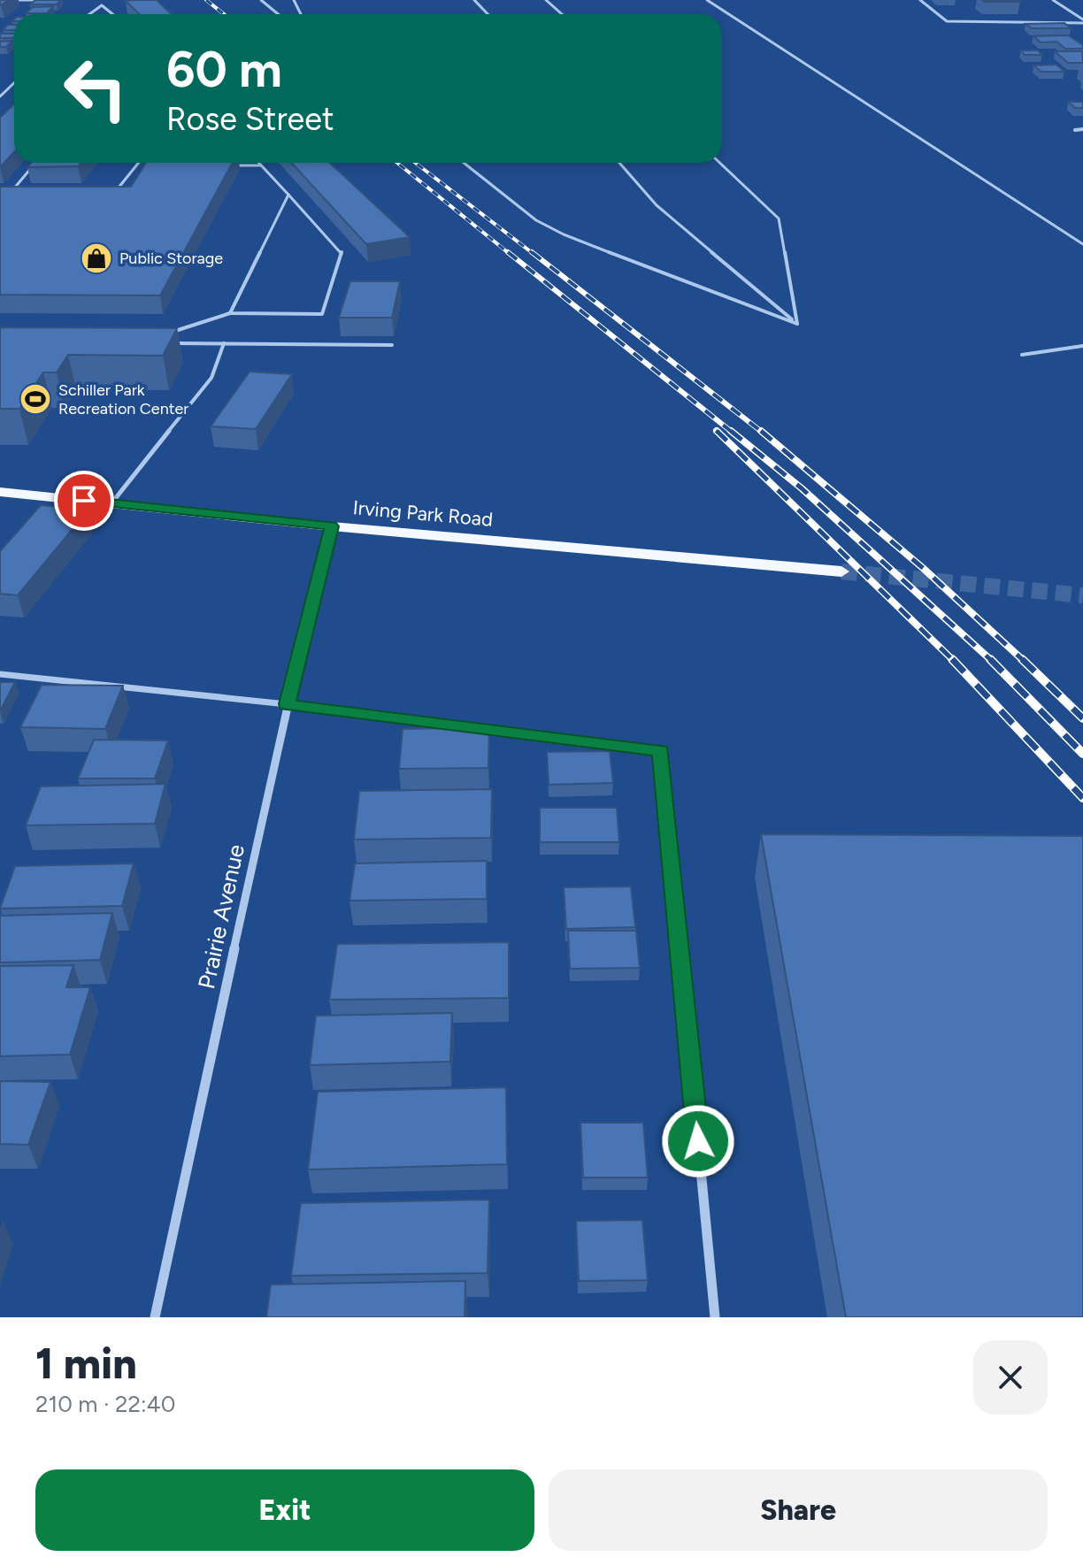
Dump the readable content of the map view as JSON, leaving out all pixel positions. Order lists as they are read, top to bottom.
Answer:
{
  "streets": {
    "main road": ["Irving Park Road"],
    "street": ["Prairie Avenue"]
  },
  "crossings": [
    ["Irving Park Road", "Prairie Avenue"]
  ],
  "places": {
    "shop": ["Public Storage"],
    "sports": ["Schiller Park Recreation Center"]
  },
  "page": {
    "turn": ["60 m", "Rose Street"],
    "heading": ["1 min", "210 m · 22:40"],
    "buttons": ["Exit", "Share"]
  }
}
